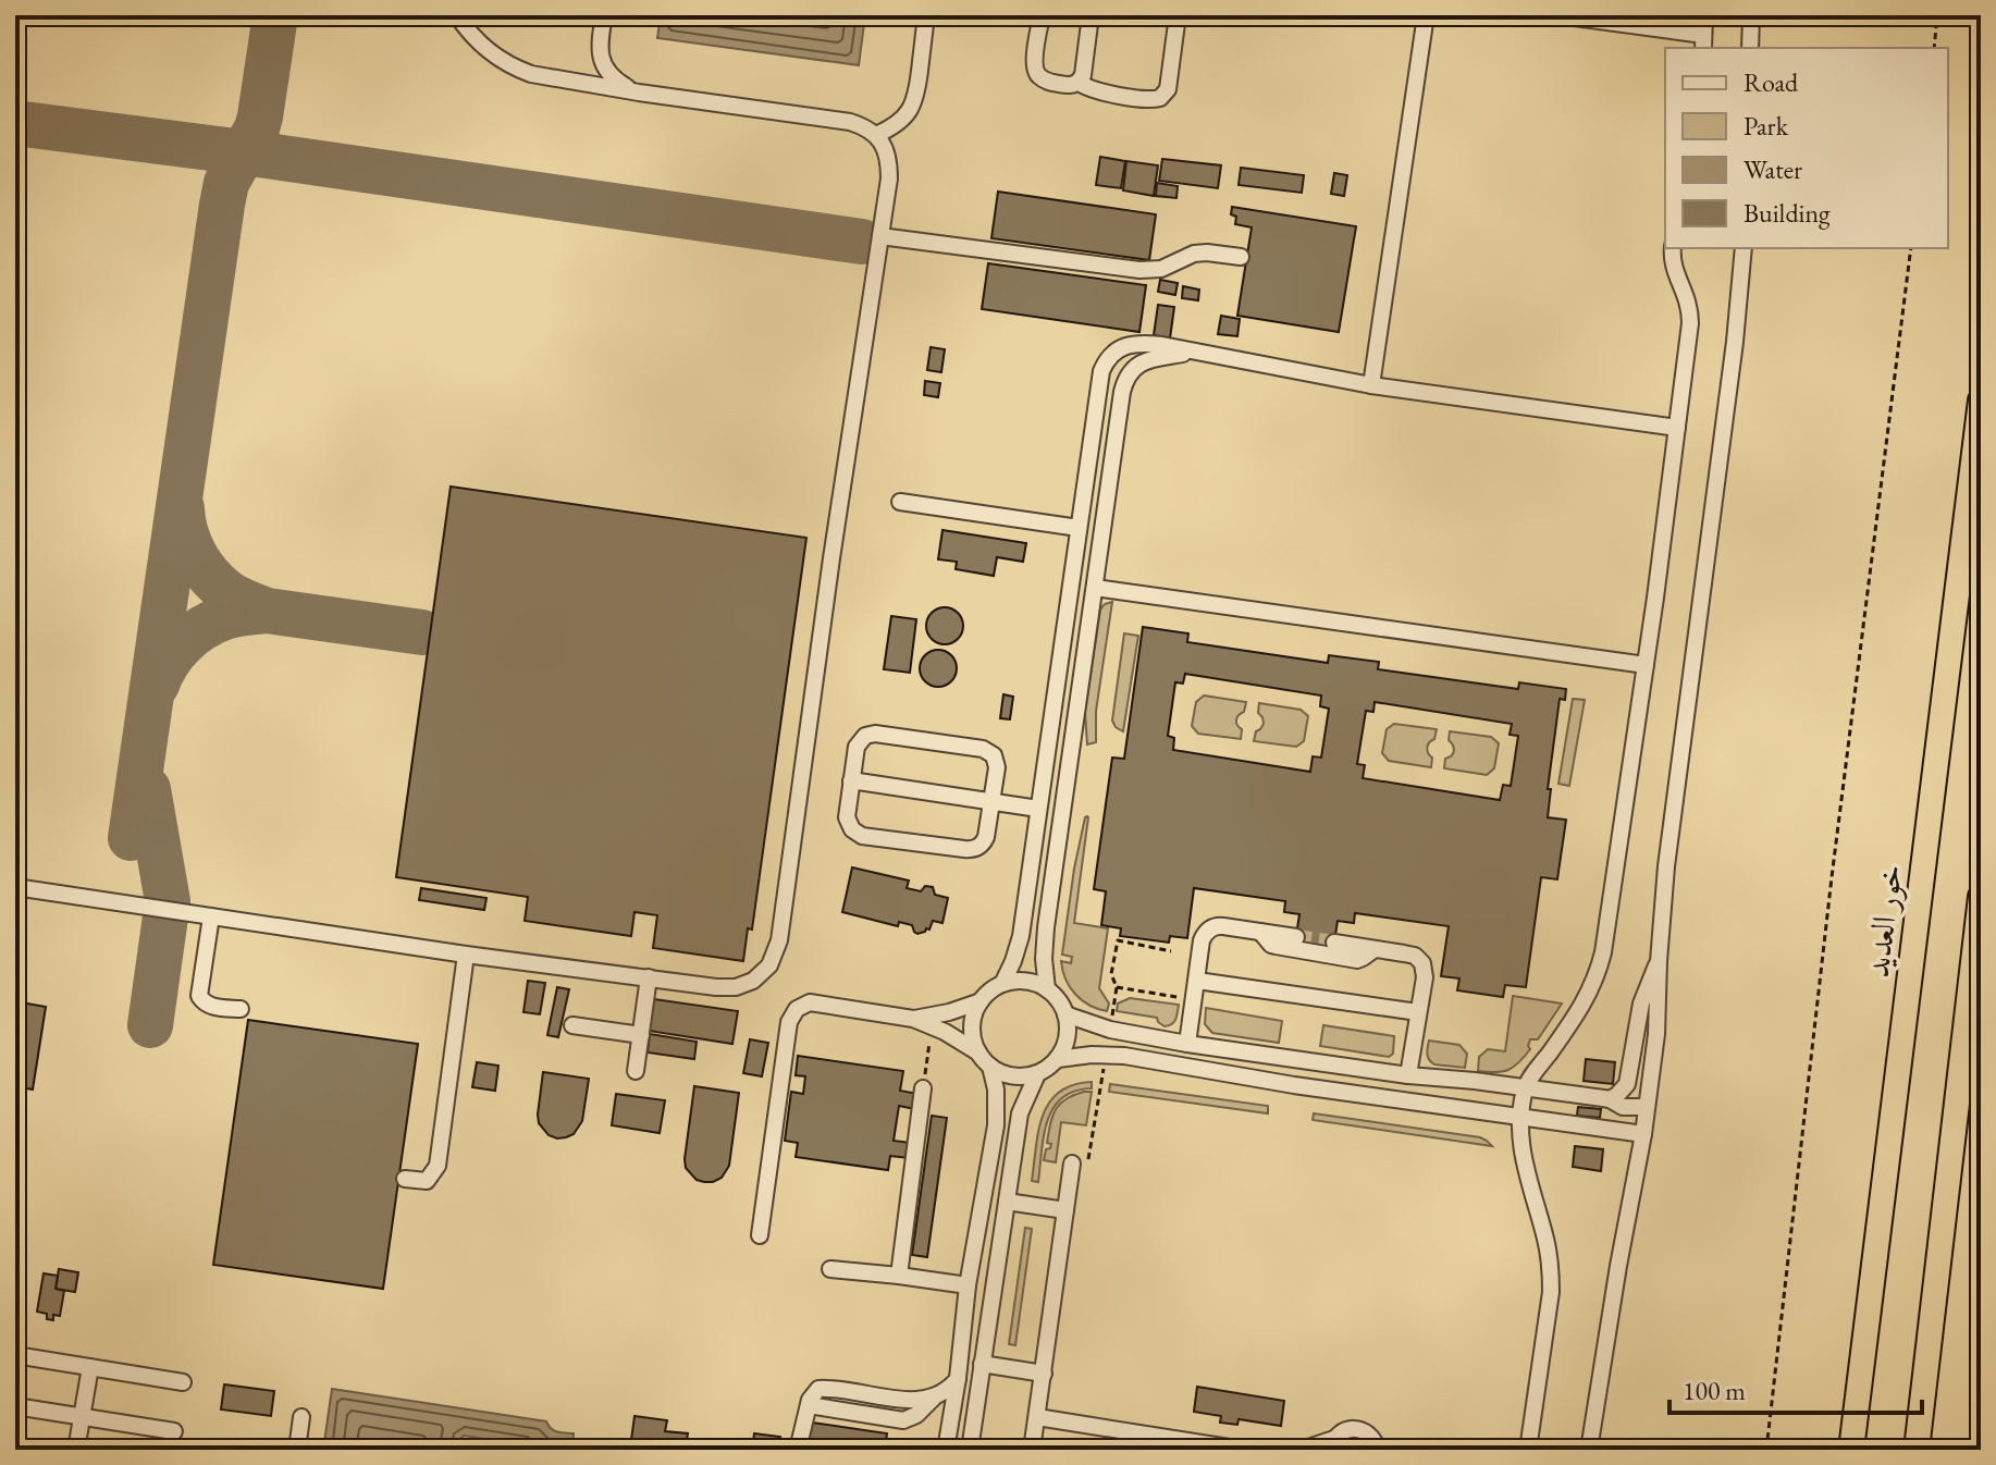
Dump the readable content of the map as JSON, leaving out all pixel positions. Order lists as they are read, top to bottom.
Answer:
{
  "streets": {
    "highway": ["خور العديد"]
  },
  "legend": [
    "Road",
    "Park",
    "Water",
    "Building"
  ],
  "scale_bar": "100 m"
}
